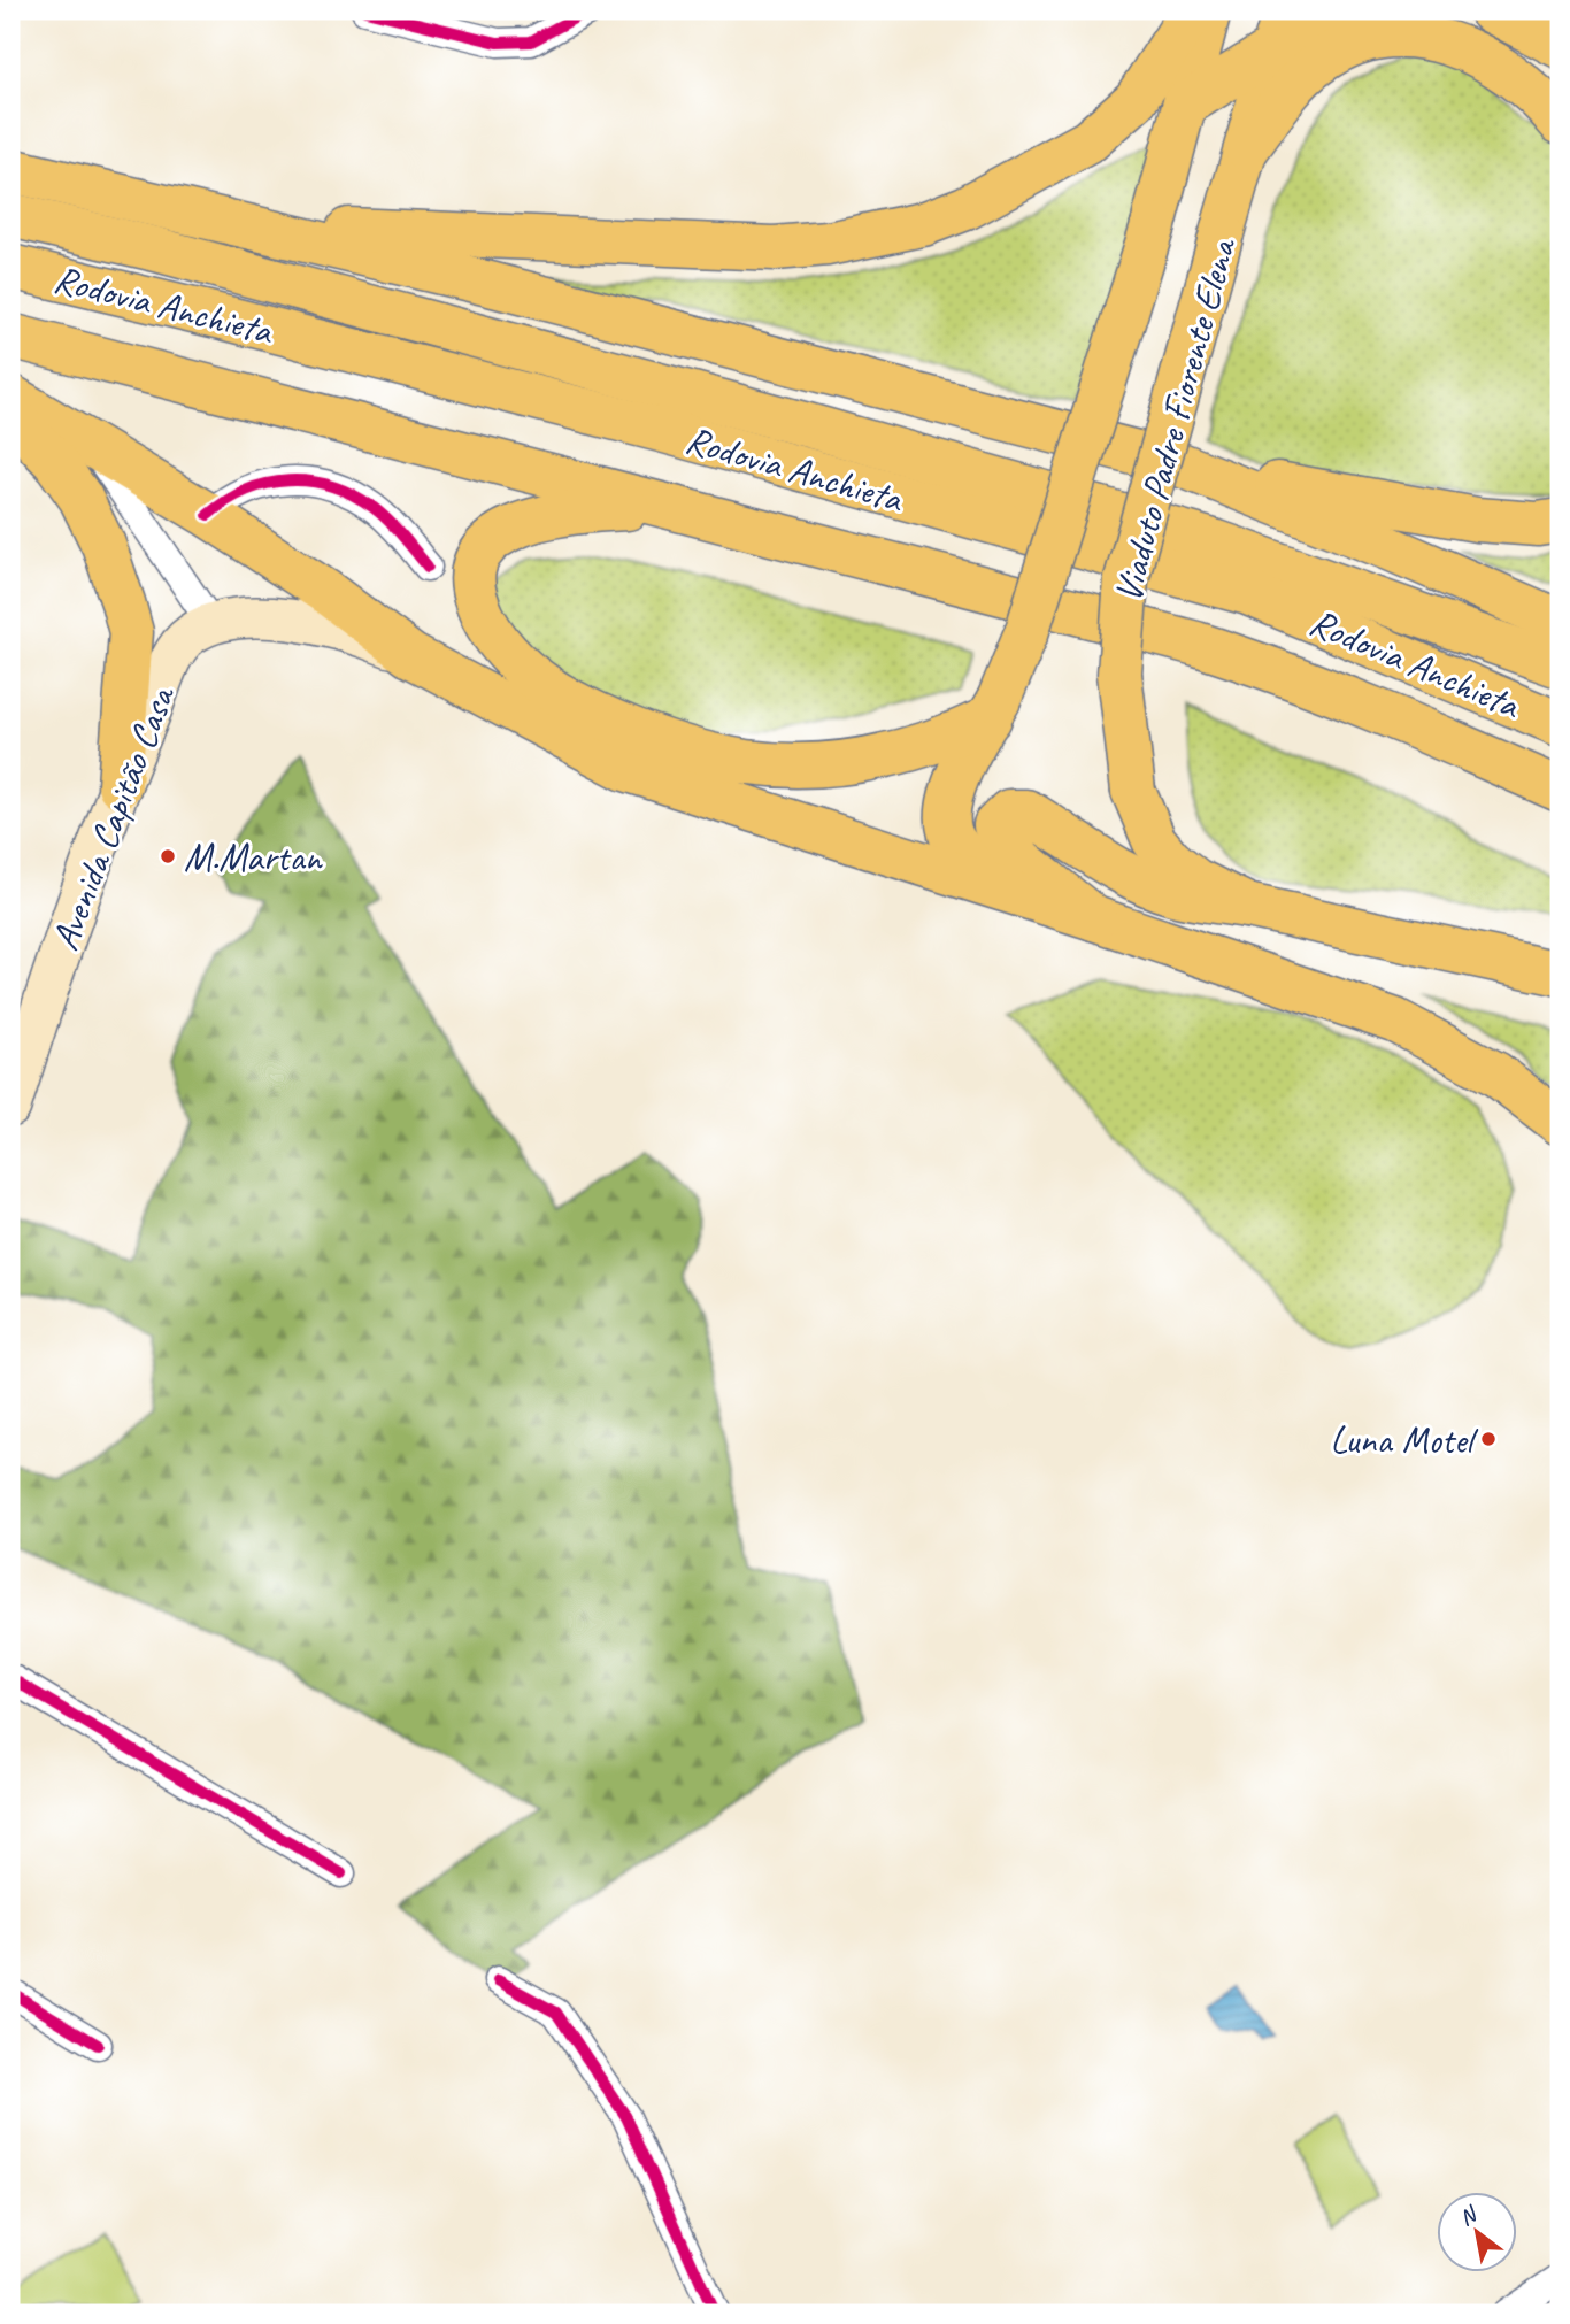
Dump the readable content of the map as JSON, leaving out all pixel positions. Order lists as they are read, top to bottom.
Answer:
{
  "streets": {
    "main road": ["Rodovia Anchieta", "Viaduto Padre Fiorente Elena", "Avenida Capitão Casa"]
  },
  "places": ["M.Martan", "Luna Motel"],
  "north": "top left"
}
